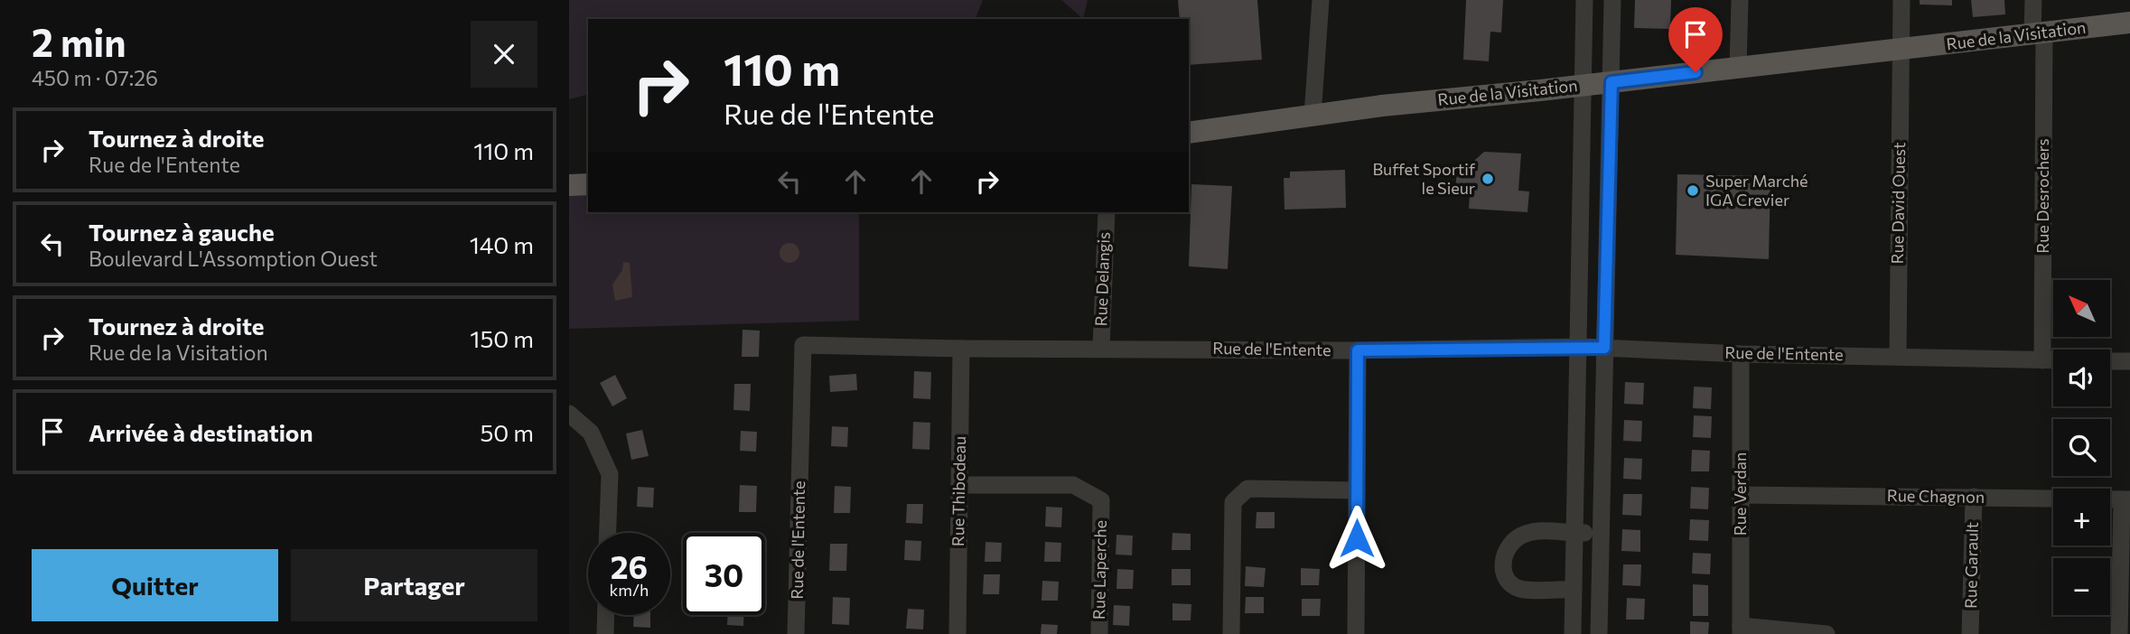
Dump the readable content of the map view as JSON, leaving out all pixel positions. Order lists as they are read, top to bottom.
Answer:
{
  "streets": {
    "main road": ["Rue de la Visitation"],
    "street": [
      "Rue Desrochers",
      "Rue David Ouest",
      "Rue Delangis",
      "Rue de l'Entente",
      "Rue Thibodeau",
      "Rue Verdan",
      "Rue Chagnon",
      "Rue Garault",
      "Rue Laperche"
    ]
  },
  "crossings": [
    ["Rue de la Visitation", "Rue Desrochers"],
    ["Rue de la Visitation", "Rue David Ouest"],
    ["Rue Desrochers", "Rue de l'Entente"],
    ["Rue David Ouest", "Rue de l'Entente"],
    ["Rue Delangis", "Rue de l'Entente"],
    ["Rue de l'Entente", "Rue Thibodeau"],
    ["Rue de l'Entente", "Rue Verdan"],
    ["Rue Thibodeau", "Rue Laperche"],
    ["Rue Verdan", "Rue Chagnon"],
    ["Rue Chagnon", "Rue Garault"]
  ],
  "places": ["Buffet Sportif le Sieur", "Super Marché IGA Crevier"],
  "north": "top left",
  "page": {
    "heading": ["2 min", "450 m · 07:26"],
    "turn": ["110 m", "Rue de l'Entente"],
    "list": [
      {
        "name": "Tournez à droite",
        "note": "Rue de l'Entente",
        "value": "110 m"
      },
      {
        "name": "Tournez à gauche",
        "note": "Boulevard L'Assomption Ouest",
        "value": "140 m"
      },
      {
        "name": "Tournez à droite",
        "note": "Rue de la Visitation",
        "value": "150 m"
      },
      {
        "name": "Arrivée à destination",
        "value": "50 m"
      }
    ],
    "map_buttons": ["+", "−"],
    "speed": "26 km/h",
    "limit": "30",
    "buttons": ["Quitter", "Partager"]
  }
}
